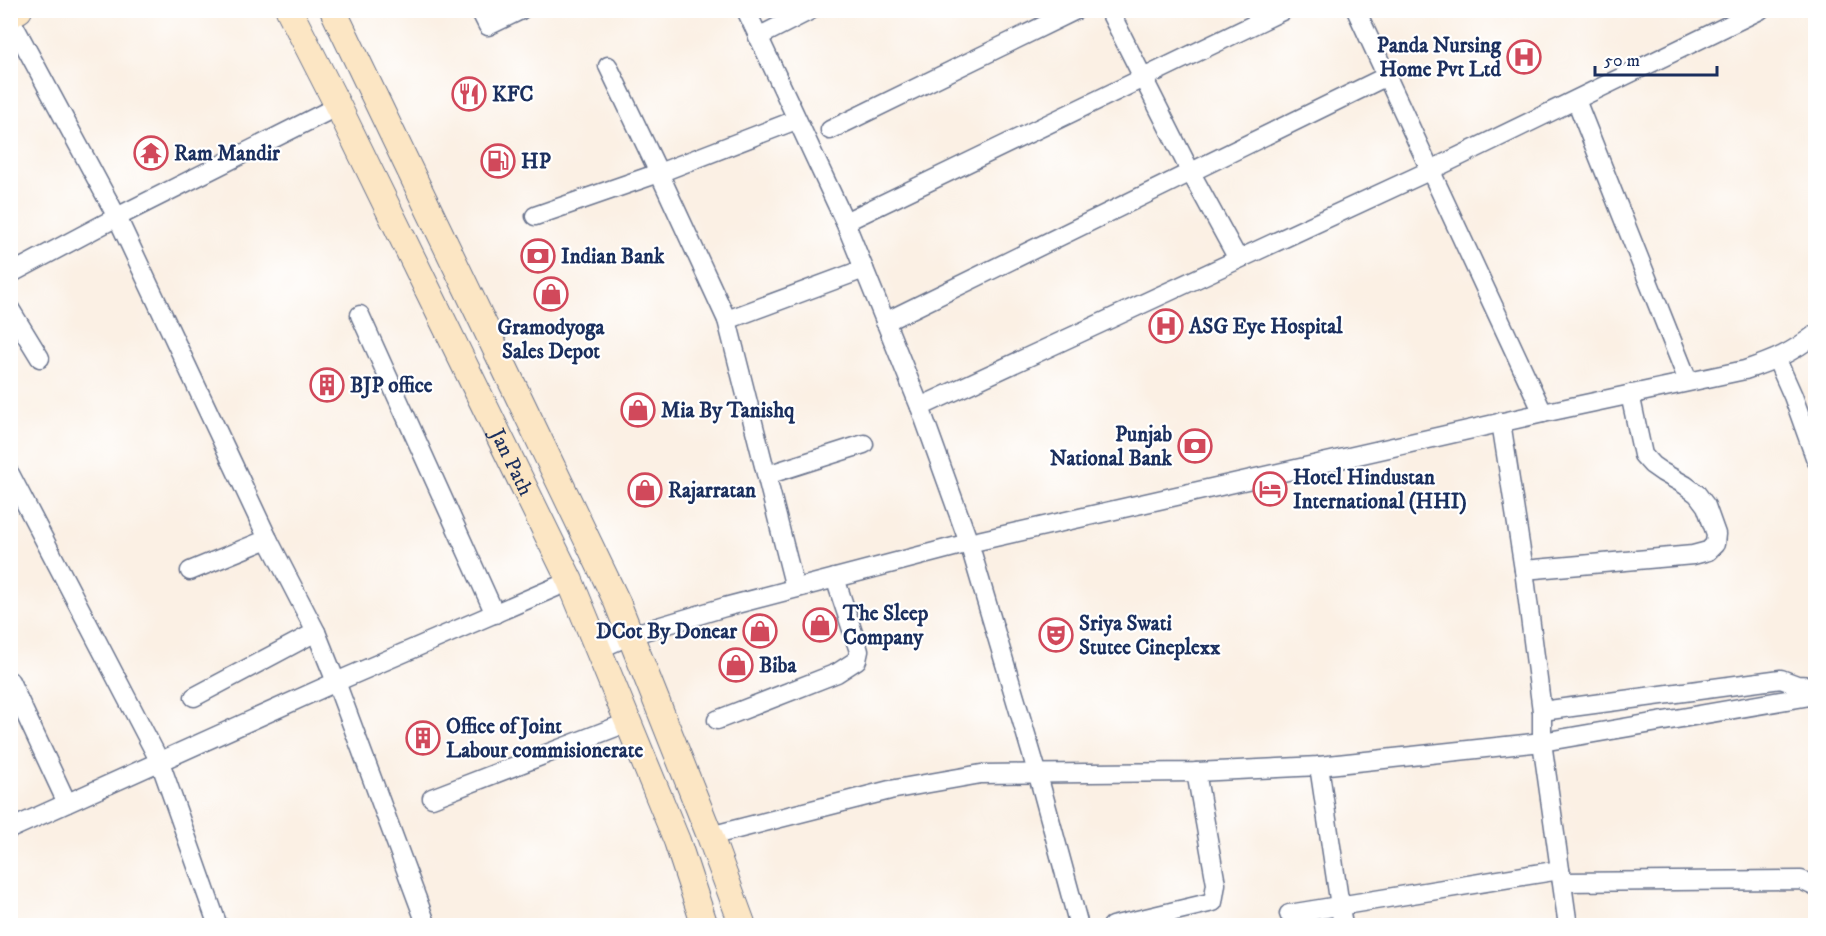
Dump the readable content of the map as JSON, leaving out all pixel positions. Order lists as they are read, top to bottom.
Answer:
{
  "streets": {
    "main road": ["Jan Path"]
  },
  "places": {
    "hospital": ["Panda Nursing Home Pvt Ltd", "ASG Eye Hospital"],
    "restaurant": ["KFC"],
    "temple": ["Ram Mandir"],
    "fuel station": ["HP"],
    "bank": ["Indian Bank", "Punjab National Bank"],
    "shop": [
      "Gramodyoga Sales Depot",
      "Mia By Tanishq",
      "Rajarratan",
      "The Sleep Company",
      "DCot By Donear",
      "Biba"
    ],
    "building": ["BJP office", "Office of Joint Labour commisionerate"],
    "hotel": ["Hotel Hindustan International (HHI)"],
    "theatre": ["Sriya Swati Stutee Cineplexx"]
  },
  "scale_bar": "50 m"
}
